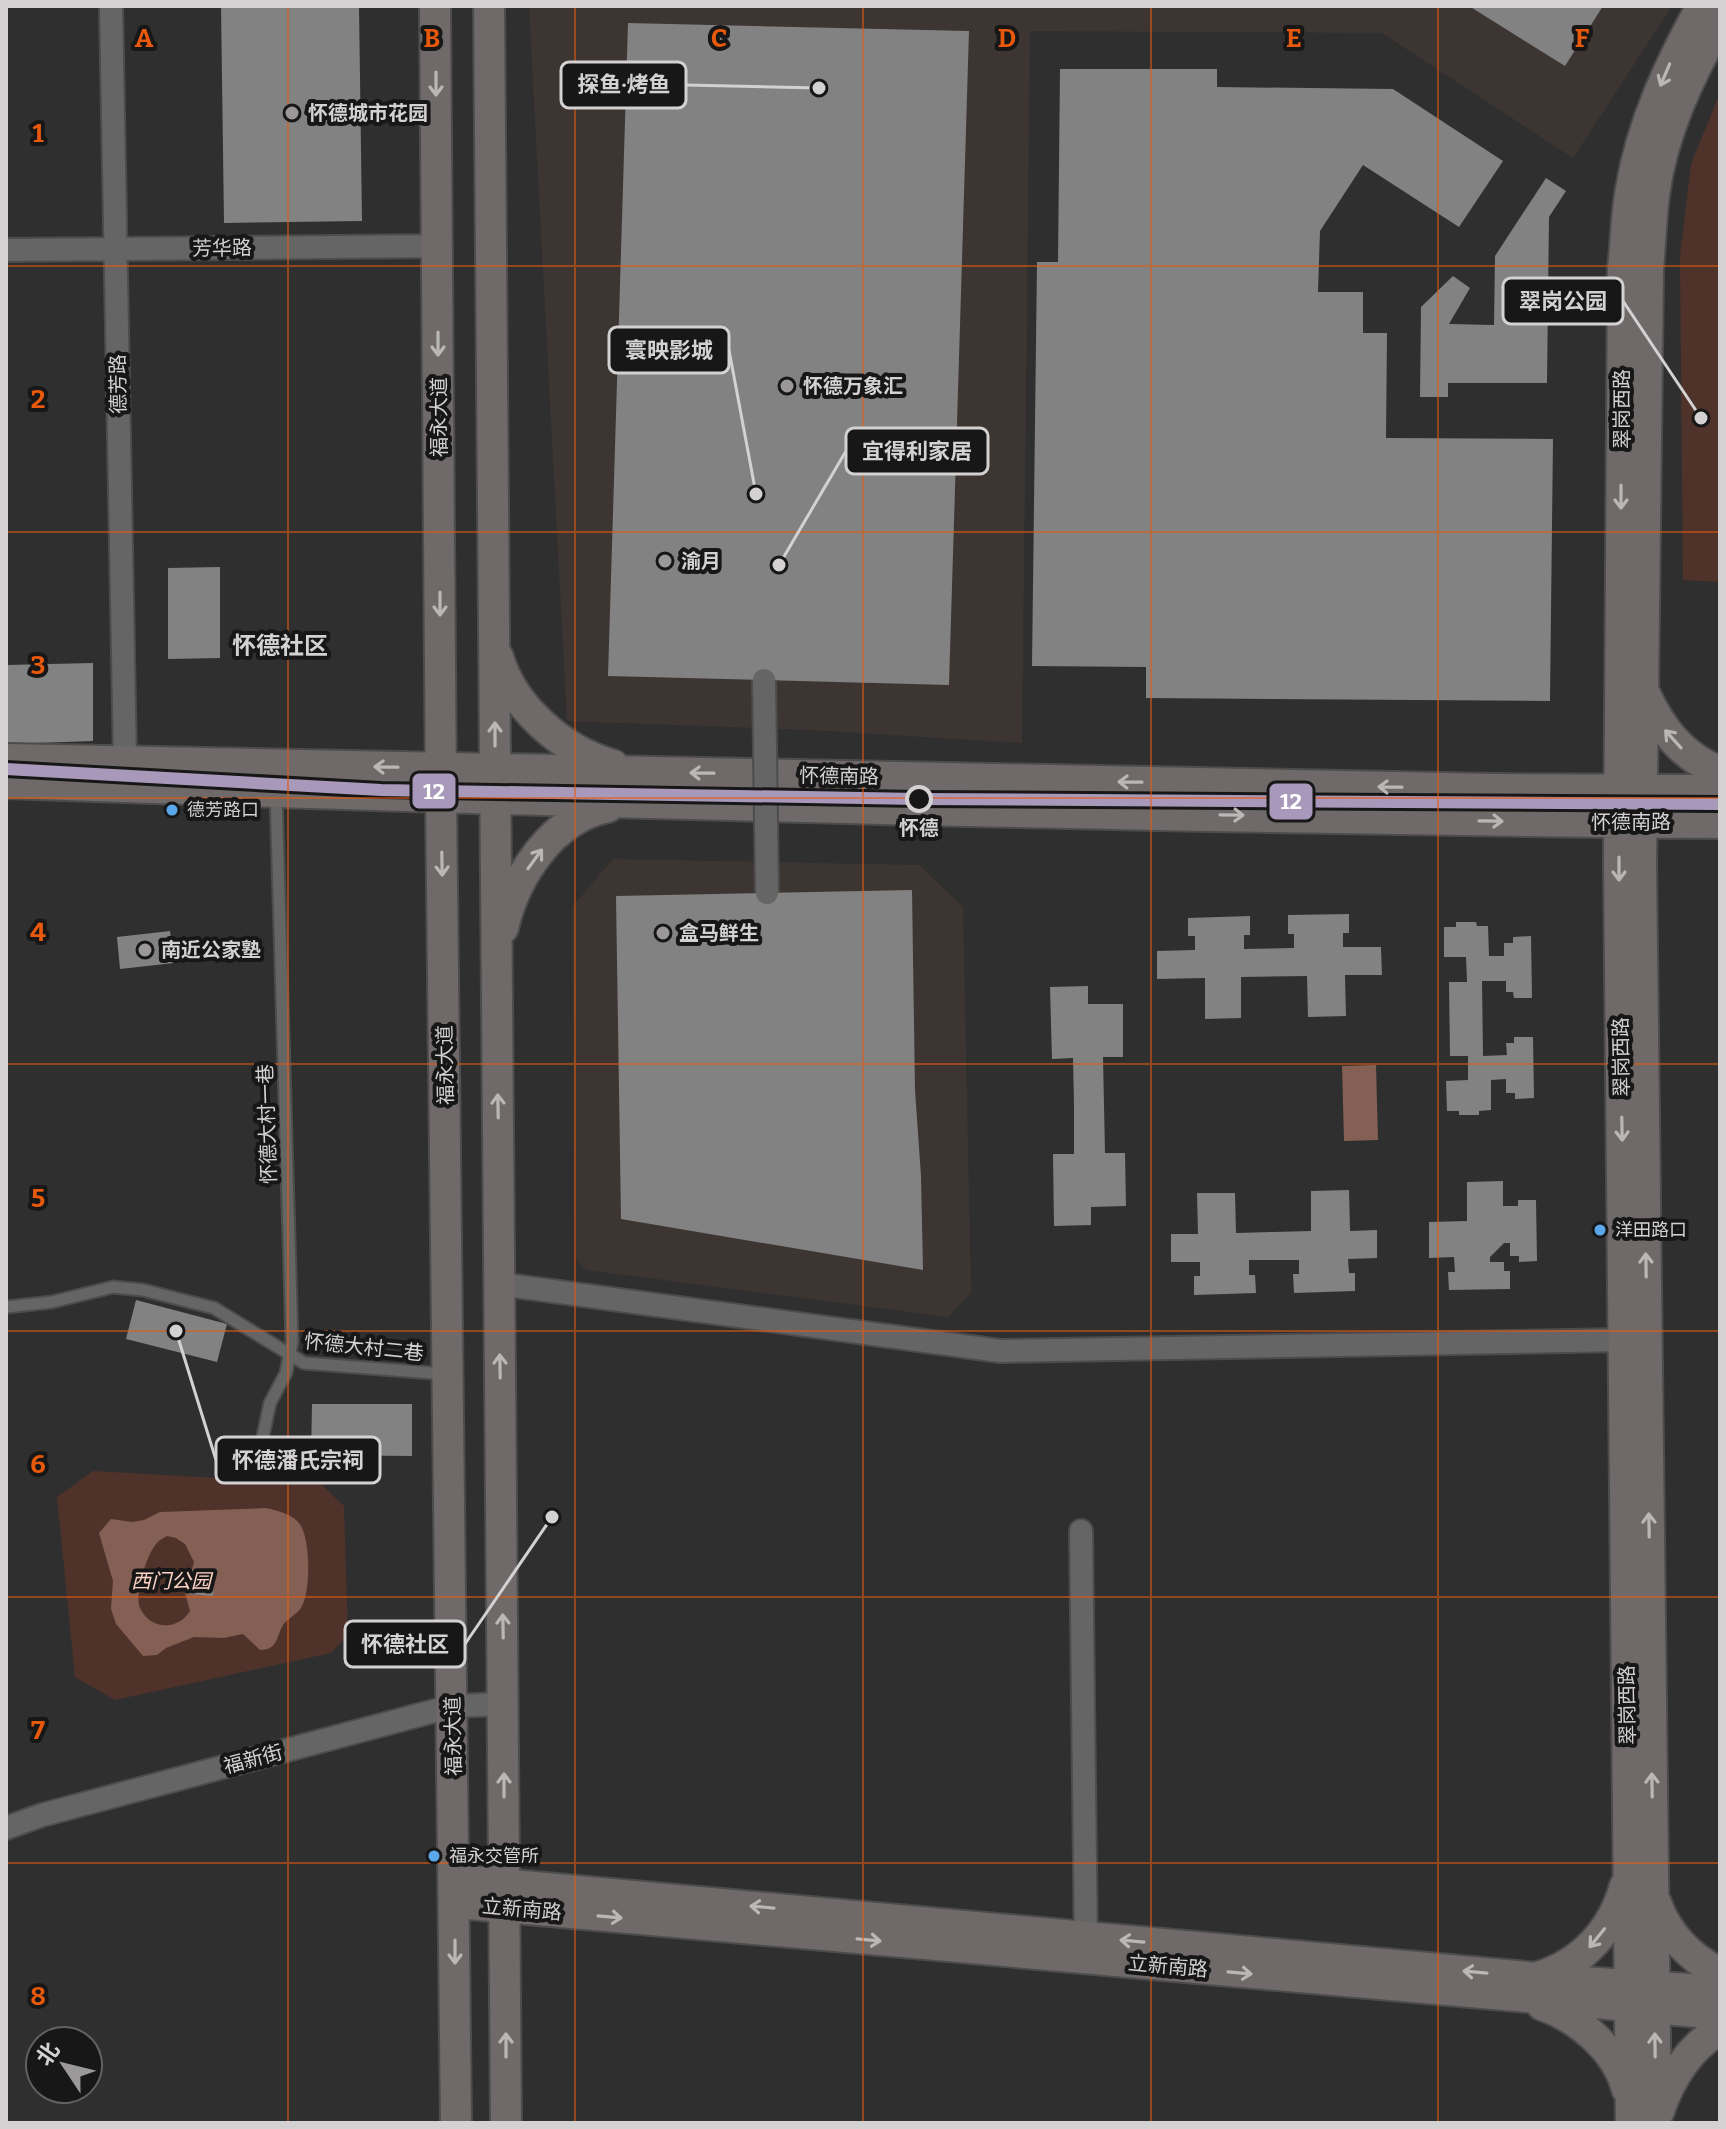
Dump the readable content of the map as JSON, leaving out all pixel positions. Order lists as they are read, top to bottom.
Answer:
{
  "streets": {
    "main road": [
      "翠岗西路",
      "福永大道",
      "怀德南路",
      "立新南路"
    ],
    "street": ["芳华路", "德芳路", "福新街"],
    "lane": ["怀德大村一巷", "怀德大村二巷"]
  },
  "crossings": [
    ["芳华路", "德芳路"],
    ["芳华路", "福永大道"],
    ["德芳路", "怀德南路"],
    ["翠岗西路", "怀德南路"],
    ["翠岗西路", "立新南路"],
    ["福永大道", "怀德南路"],
    ["福永大道", "怀德大村二巷"],
    ["福永大道", "福新街"],
    ["福永大道", "立新南路"],
    ["怀德南路", "怀德大村一巷"],
    ["怀德大村一巷", "怀德大村二巷"]
  ],
  "districts": ["怀德社区"],
  "parks": ["西门公园"],
  "places": [
    "探鱼·烤鱼",
    "怀德城市花园",
    "怀德万象汇",
    "翠岗公园",
    "寰映影城",
    "渝月",
    "宜得利家居",
    "怀德",
    "德芳路口",
    "盒马鲜生",
    "南近公家塾",
    "洋田路口",
    "怀德潘氏宗祠",
    "怀德社区",
    "福永交管所"
  ],
  "lines": ["transit line 12"],
  "north": "top left",
  "grid": {
    "columns": [
      "A",
      "B",
      "C",
      "D",
      "E",
      "F"
    ],
    "rows": [
      "1",
      "2",
      "3",
      "4",
      "5",
      "6",
      "7",
      "8"
    ]
  }
}
